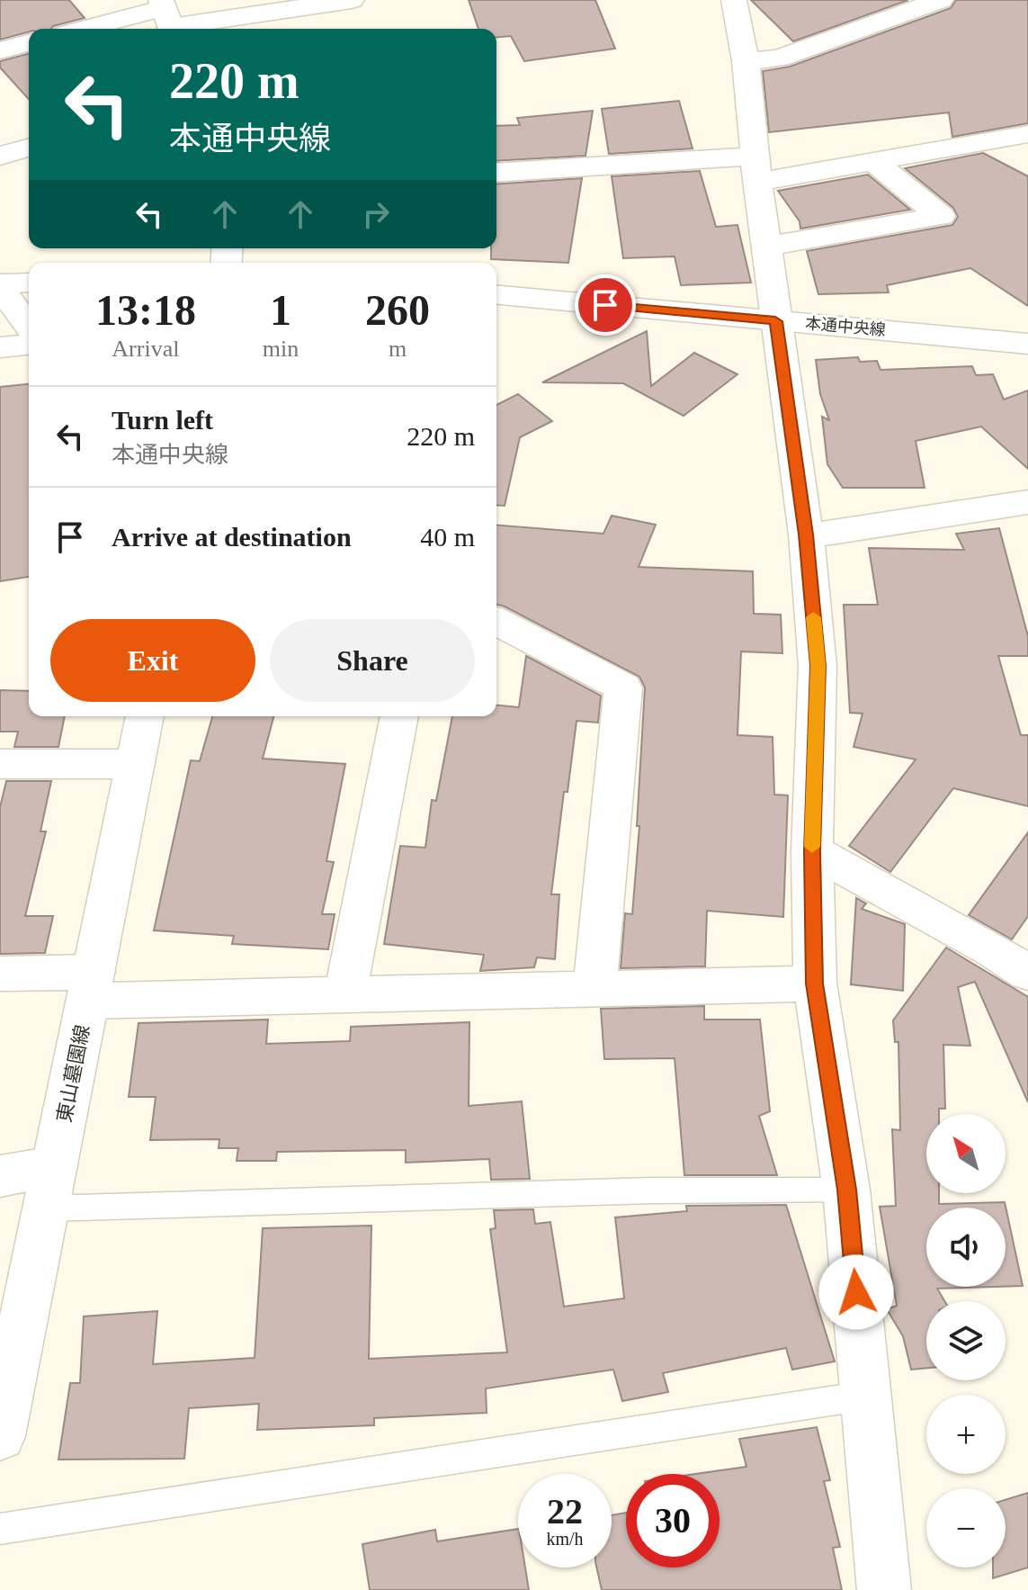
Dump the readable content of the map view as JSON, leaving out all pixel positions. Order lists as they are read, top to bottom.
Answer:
{
  "streets": {
    "street": ["本通中央線", "東山墓園線"]
  },
  "north": "top left",
  "page": {
    "turn": ["220 m", "本通中央線"],
    "eta": [
      "13:18",
      "Arrival",
      "1",
      "min",
      "260",
      "m"
    ],
    "list": [
      {
        "name": "Turn left",
        "note": "本通中央線",
        "value": "220 m"
      },
      {
        "name": "Arrive at destination",
        "value": "40 m"
      }
    ],
    "buttons": ["Exit", "Share"],
    "map_buttons": ["+", "−"],
    "speed": "22 km/h",
    "limit": "30"
  }
}
